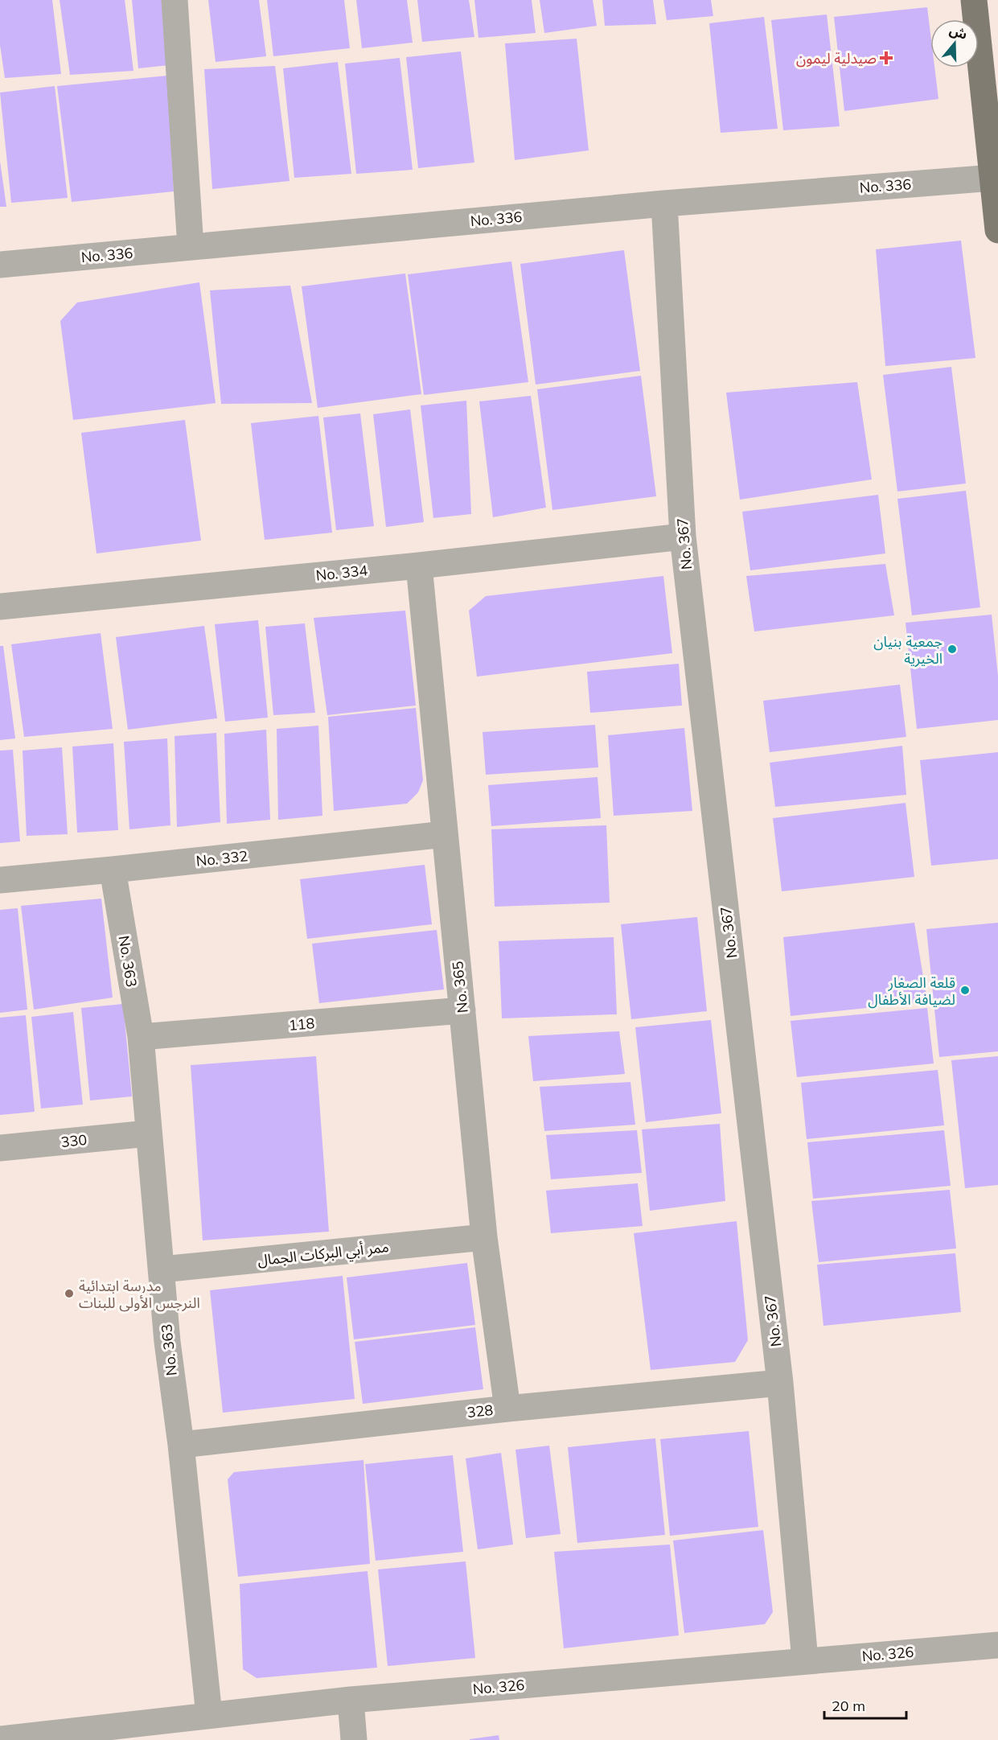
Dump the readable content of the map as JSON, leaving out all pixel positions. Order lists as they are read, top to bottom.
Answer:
{
  "streets": {
    "street": [
      "No. 336",
      "No. 367",
      "No. 334",
      "No. 332",
      "No. 363",
      "No. 365",
      "118",
      "330",
      "ممر أبي البركات الجمال",
      "328",
      "No. 326"
    ]
  },
  "crossings": [
    ["No. 336", "No. 367"],
    ["No. 367", "No. 334"],
    ["No. 367", "328"],
    ["No. 367", "No. 326"],
    ["No. 334", "No. 365"],
    ["No. 332", "No. 363"],
    ["No. 332", "No. 365"],
    ["No. 363", "118"],
    ["No. 363", "330"],
    ["No. 363", "ممر أبي البركات الجمال"],
    ["No. 363", "328"],
    ["No. 363", "No. 326"],
    ["No. 365", "118"],
    ["No. 365", "ممر أبي البركات الجمال"],
    ["No. 365", "328"]
  ],
  "places": {
    "health": ["صيدلية ليمون"],
    "other": ["جمعية بنيان الخيرية", "قلعة الصغار لضيافة الأطفال", "مدرسة ابتدائية النرجس الأولى للبنات"]
  },
  "scale_bar": "20 m",
  "north": "top"
}
